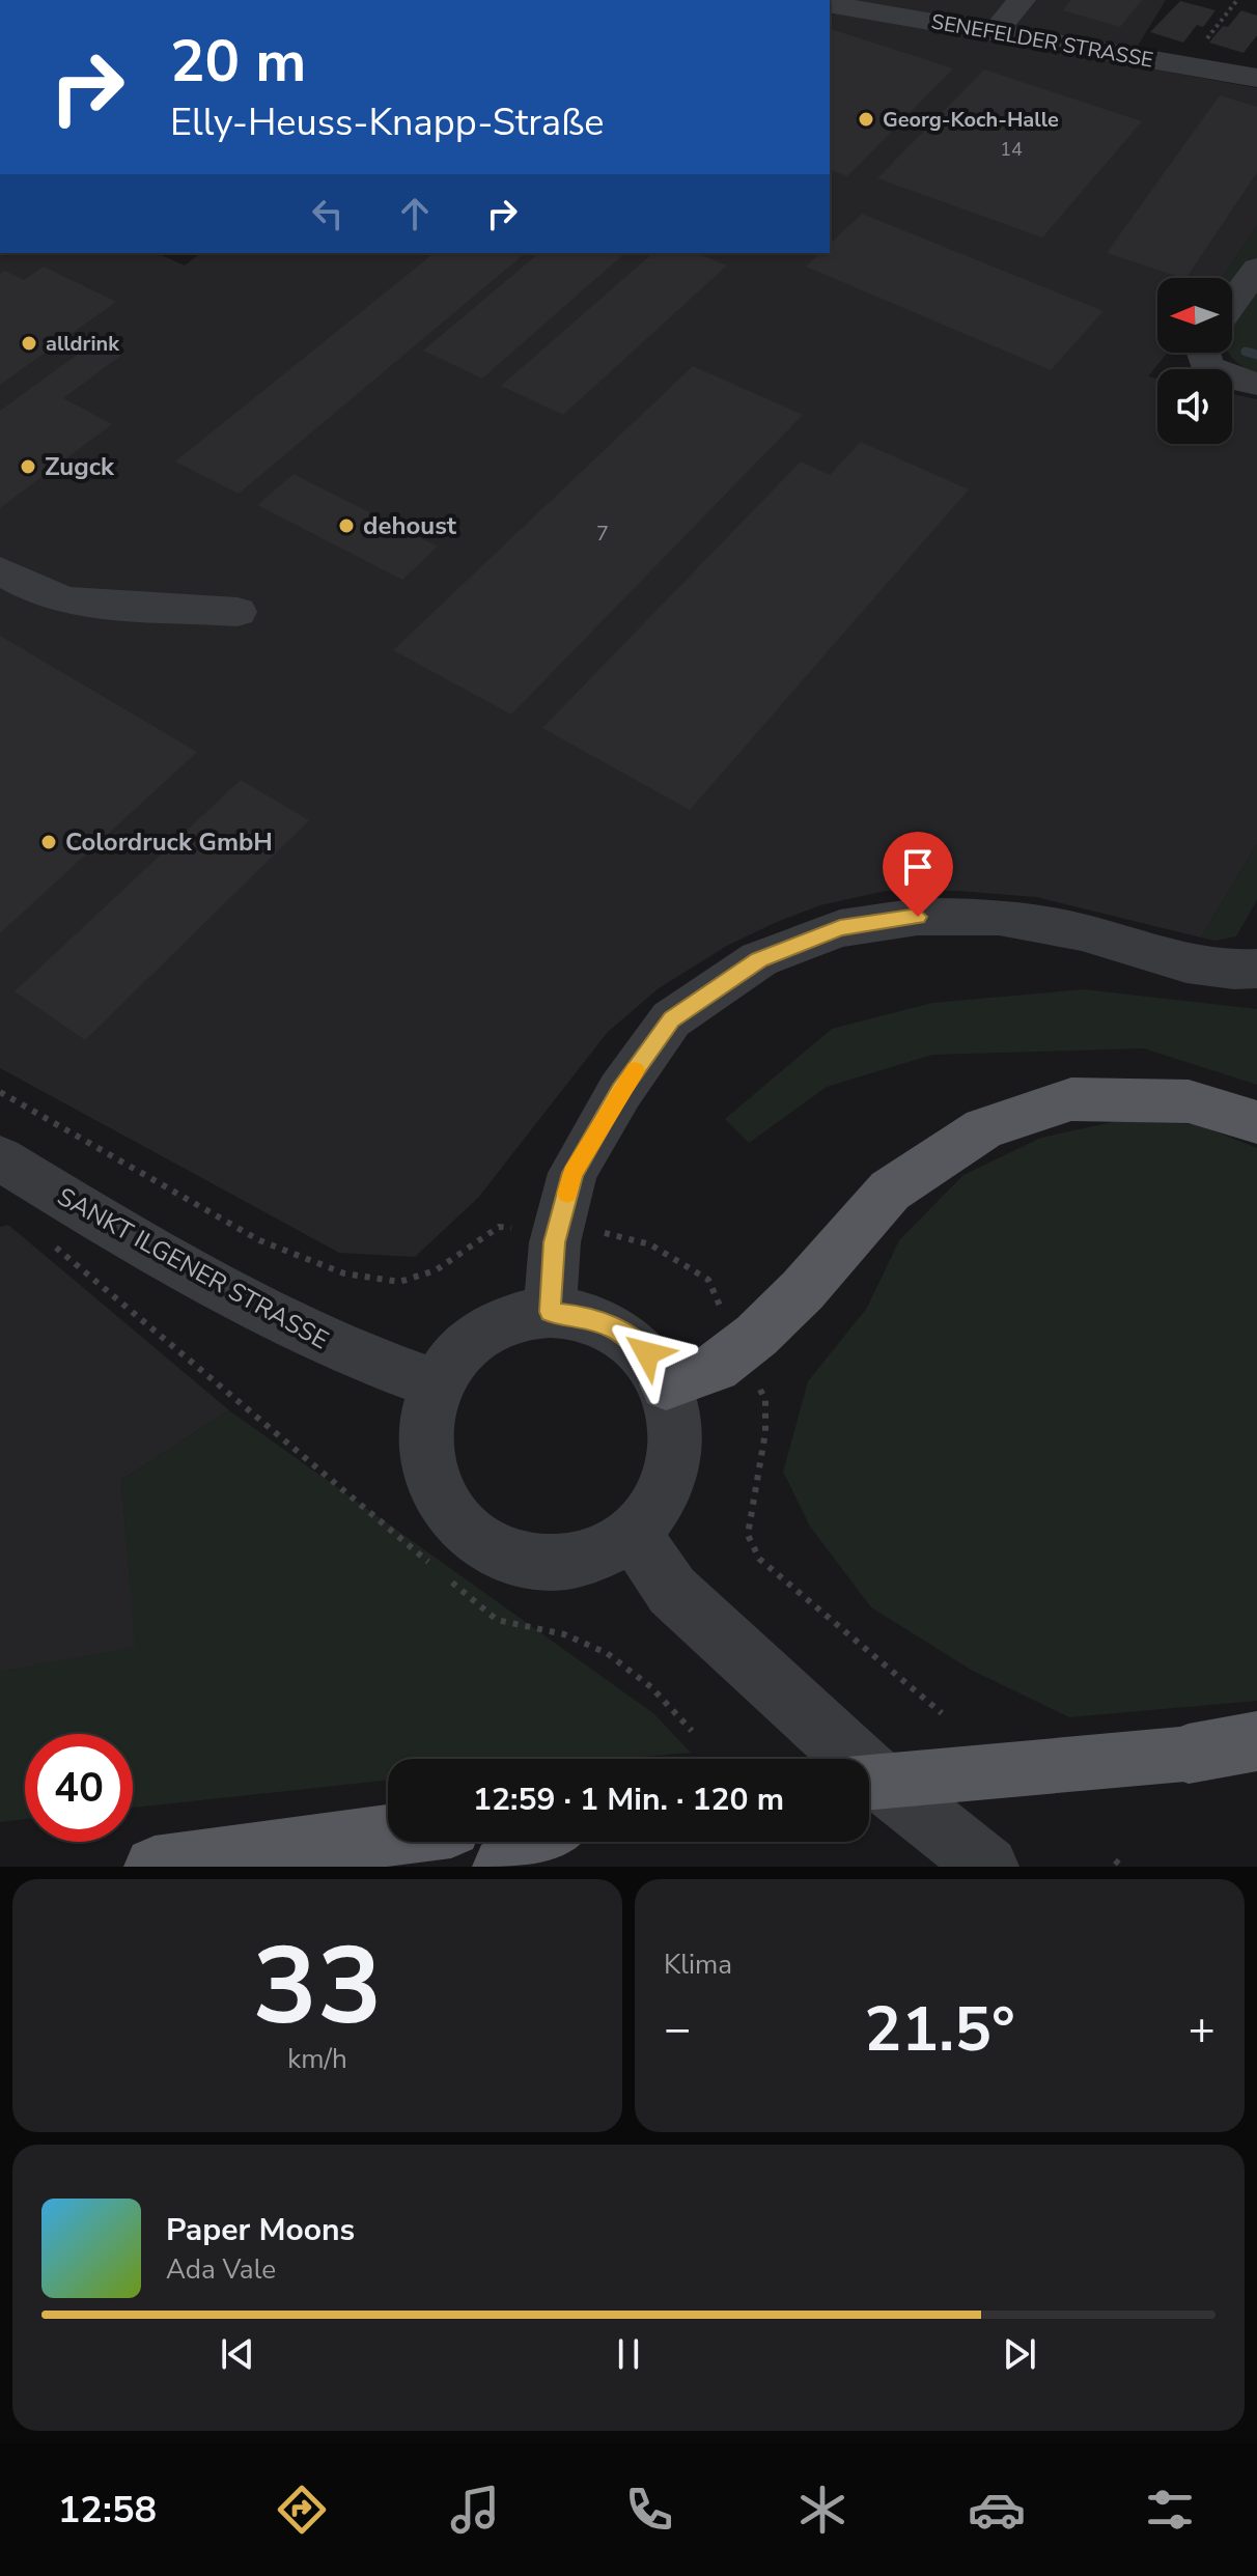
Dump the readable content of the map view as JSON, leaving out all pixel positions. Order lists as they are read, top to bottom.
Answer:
{
  "streets": {
    "street": ["SENEFELDER STRASSE", "SANKT ILGENER STRASSE"]
  },
  "places": [
    "Georg-Koch-Halle",
    "alldrink",
    "Zugck",
    "dehoust",
    "Colordruck GmbH"
  ],
  "house_numbers": ["14", "7"],
  "north": "left",
  "page": {
    "turn": ["20 m", "Elly-Heuss-Knapp-Straße"],
    "limit": "40",
    "trip": "12:59 · 1 Min. · 120 m",
    "tile": [
      ["33", "km/h"],
      "Klima"
    ],
    "heat": ["−", "21.5°", "+"],
    "song": ["Paper Moons", "Ada Vale"],
    "tabs": "12:58"
  }
}
